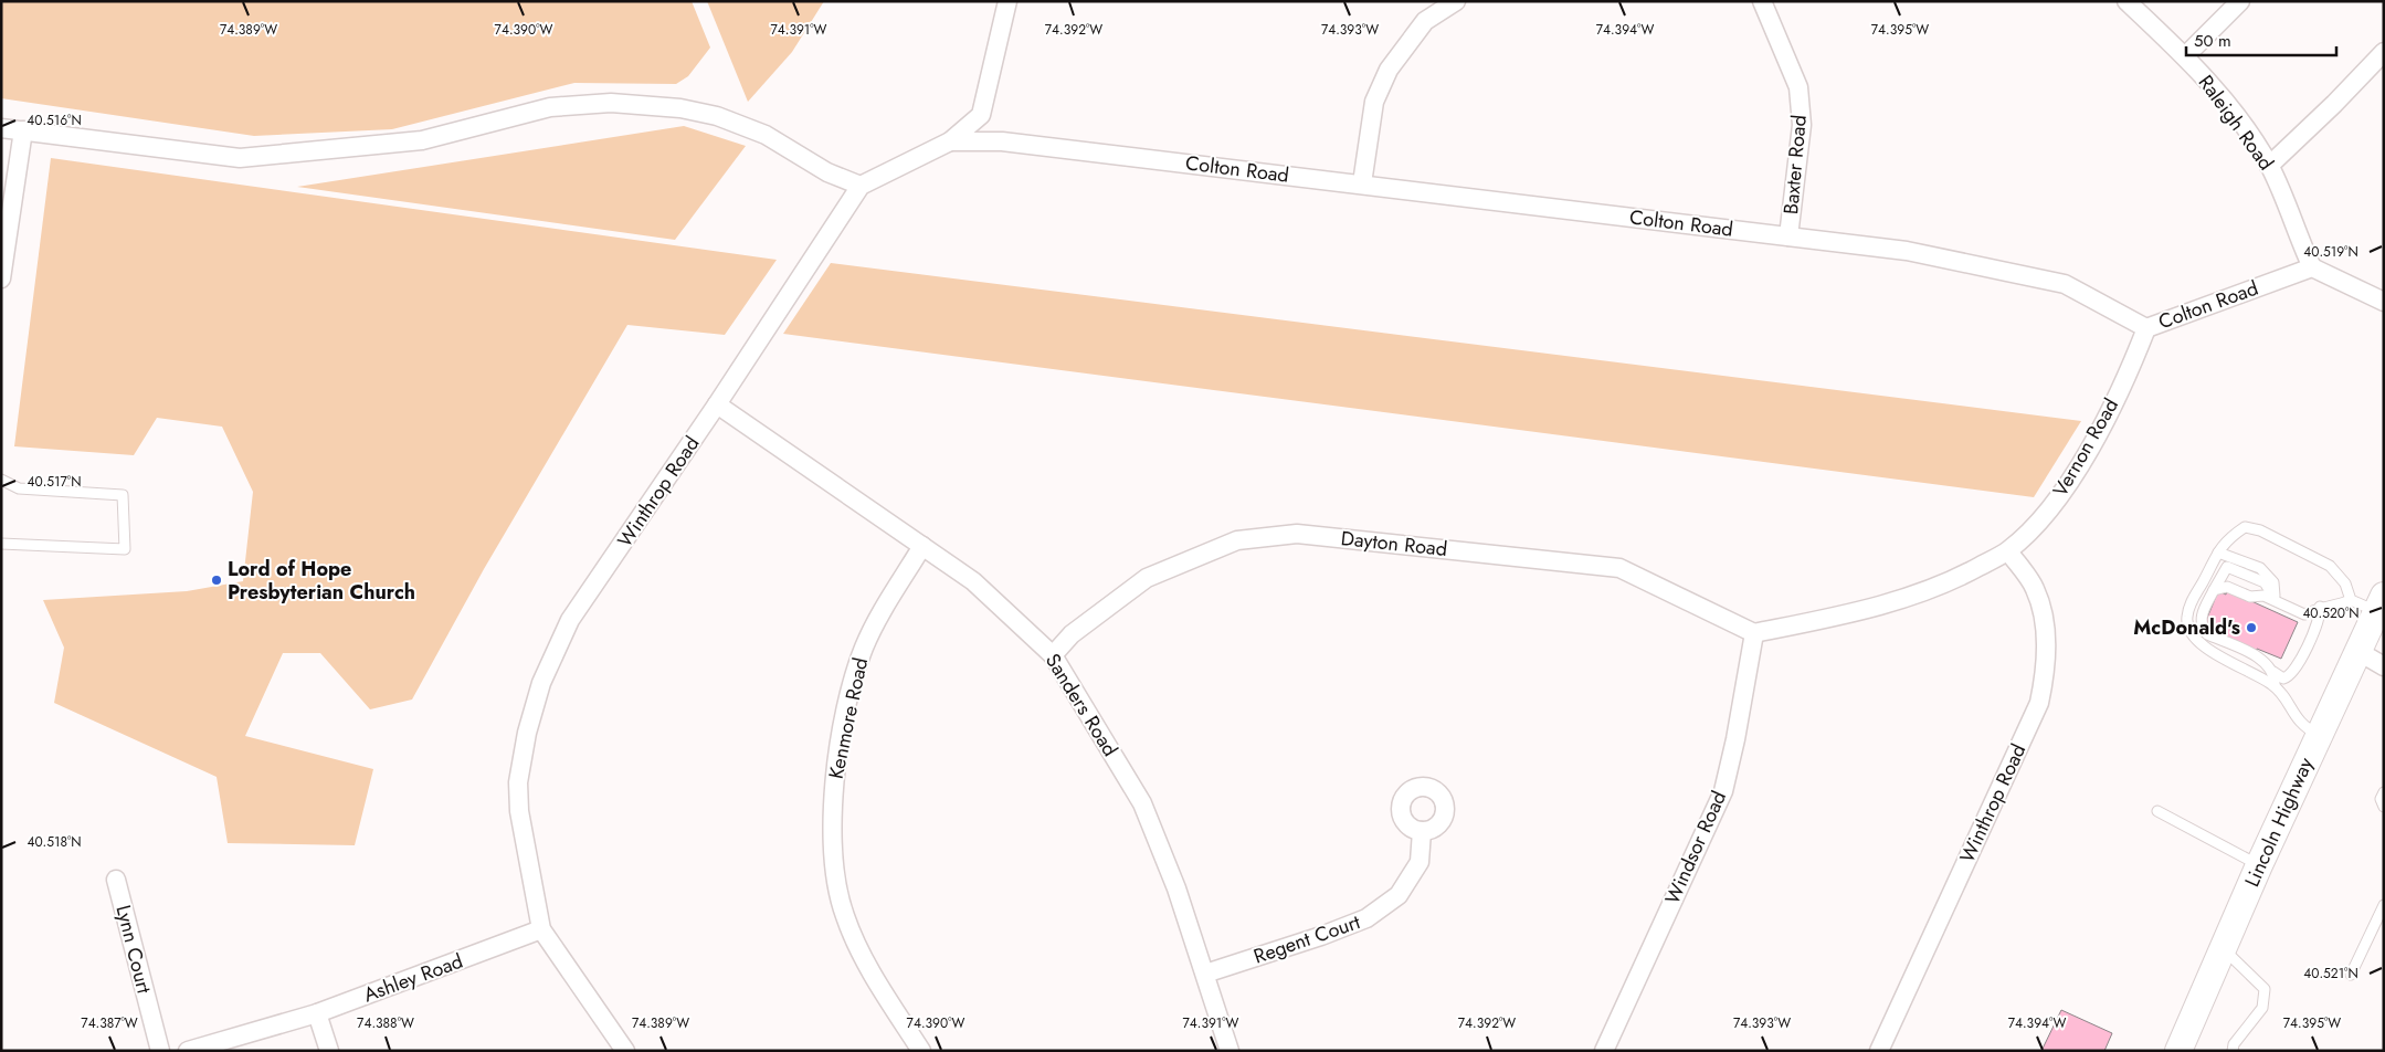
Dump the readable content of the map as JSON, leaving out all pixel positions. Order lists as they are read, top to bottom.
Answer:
{
  "streets": {
    "main road": ["Lincoln Highway"],
    "street": [
      "Raleigh Road",
      "Baxter Road",
      "Colton Road",
      "Vernon Road",
      "Winthrop Road",
      "Dayton Road",
      "Sanders Road",
      "Kenmore Road",
      "Windsor Road",
      "Regent Court",
      "Lynn Court",
      "Ashley Road"
    ]
  },
  "crossings": [
    ["Raleigh Road", "Colton Road"],
    ["Baxter Road", "Colton Road"],
    ["Colton Road", "Vernon Road"],
    ["Vernon Road", "Winthrop Road"],
    ["Vernon Road", "Dayton Road"],
    ["Vernon Road", "Windsor Road"],
    ["Winthrop Road", "Sanders Road"],
    ["Winthrop Road", "Ashley Road"],
    ["Dayton Road", "Sanders Road"],
    ["Dayton Road", "Windsor Road"],
    ["Sanders Road", "Kenmore Road"],
    ["Sanders Road", "Regent Court"]
  ],
  "places": ["Lord of Hope Presbyterian Church", "McDonald's"],
  "scale_bar": "50 m",
  "coordinates": [
    "74.389°W",
    "74.390°W",
    "74.391°W",
    "74.392°W",
    "74.393°W",
    "74.394°W",
    "74.395°W",
    "40.516°N",
    "40.519°N",
    "40.517°N",
    "40.520°N",
    "40.518°N",
    "40.521°N",
    "74.387°W",
    "74.388°W"
  ]
}
